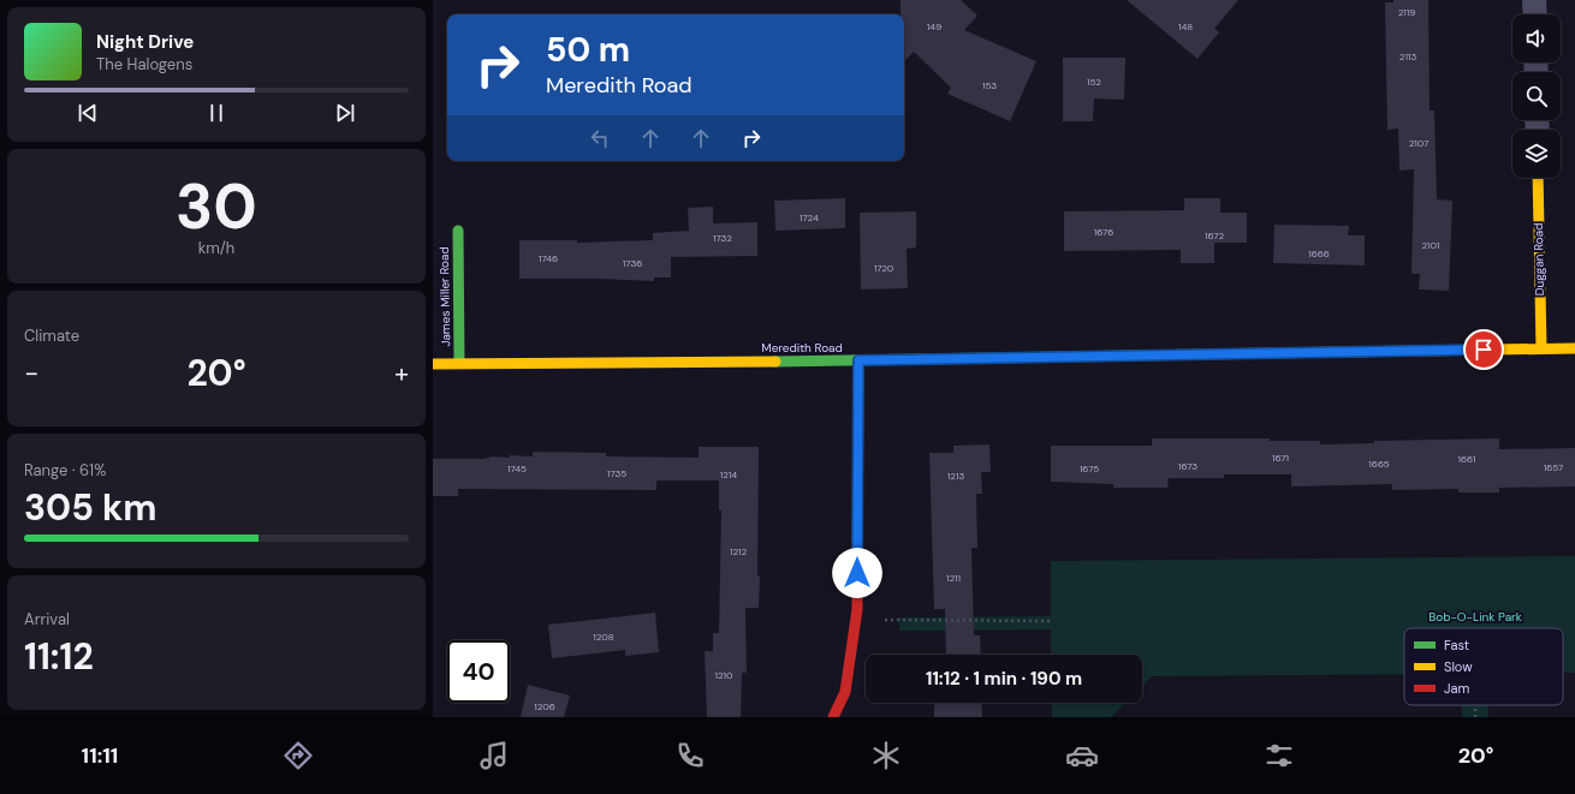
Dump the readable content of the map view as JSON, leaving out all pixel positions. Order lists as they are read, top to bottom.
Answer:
{
  "streets": {
    "street": ["Duggan Road", "James Miller Road", "Meredith Road"]
  },
  "crossings": [
    ["Duggan Road", "Meredith Road"],
    ["James Miller Road", "Meredith Road"]
  ],
  "parks": ["Bob-O-Link Park"],
  "house_numbers": [
    "2119",
    "149",
    "148",
    "2113",
    "152",
    "153",
    "2107",
    "1724",
    "1676",
    "1672",
    "1732",
    "2101",
    "1666",
    "1746",
    "1736",
    "1720",
    "1671",
    "1661",
    "1665",
    "1673",
    "1657",
    "1745",
    "1675",
    "1735",
    "1214",
    "1213",
    "1212",
    "1211",
    "1208",
    "1210",
    "1206"
  ],
  "legend": ["Fast", "Slow", "Jam"],
  "page": {
    "turn": ["50 m", "Meredith Road"],
    "song": ["Night Drive", "The Halogens"],
    "tile": [
      ["30", "km/h"],
      "Climate",
      ["Range · 61%", "305 km"],
      ["Arrival", "11:12"]
    ],
    "heat": ["−", "20°", "+"],
    "limit": "40",
    "trip": "11:12 · 1 min · 190 m",
    "tabs": ["11:11", "20°"]
  }
}
